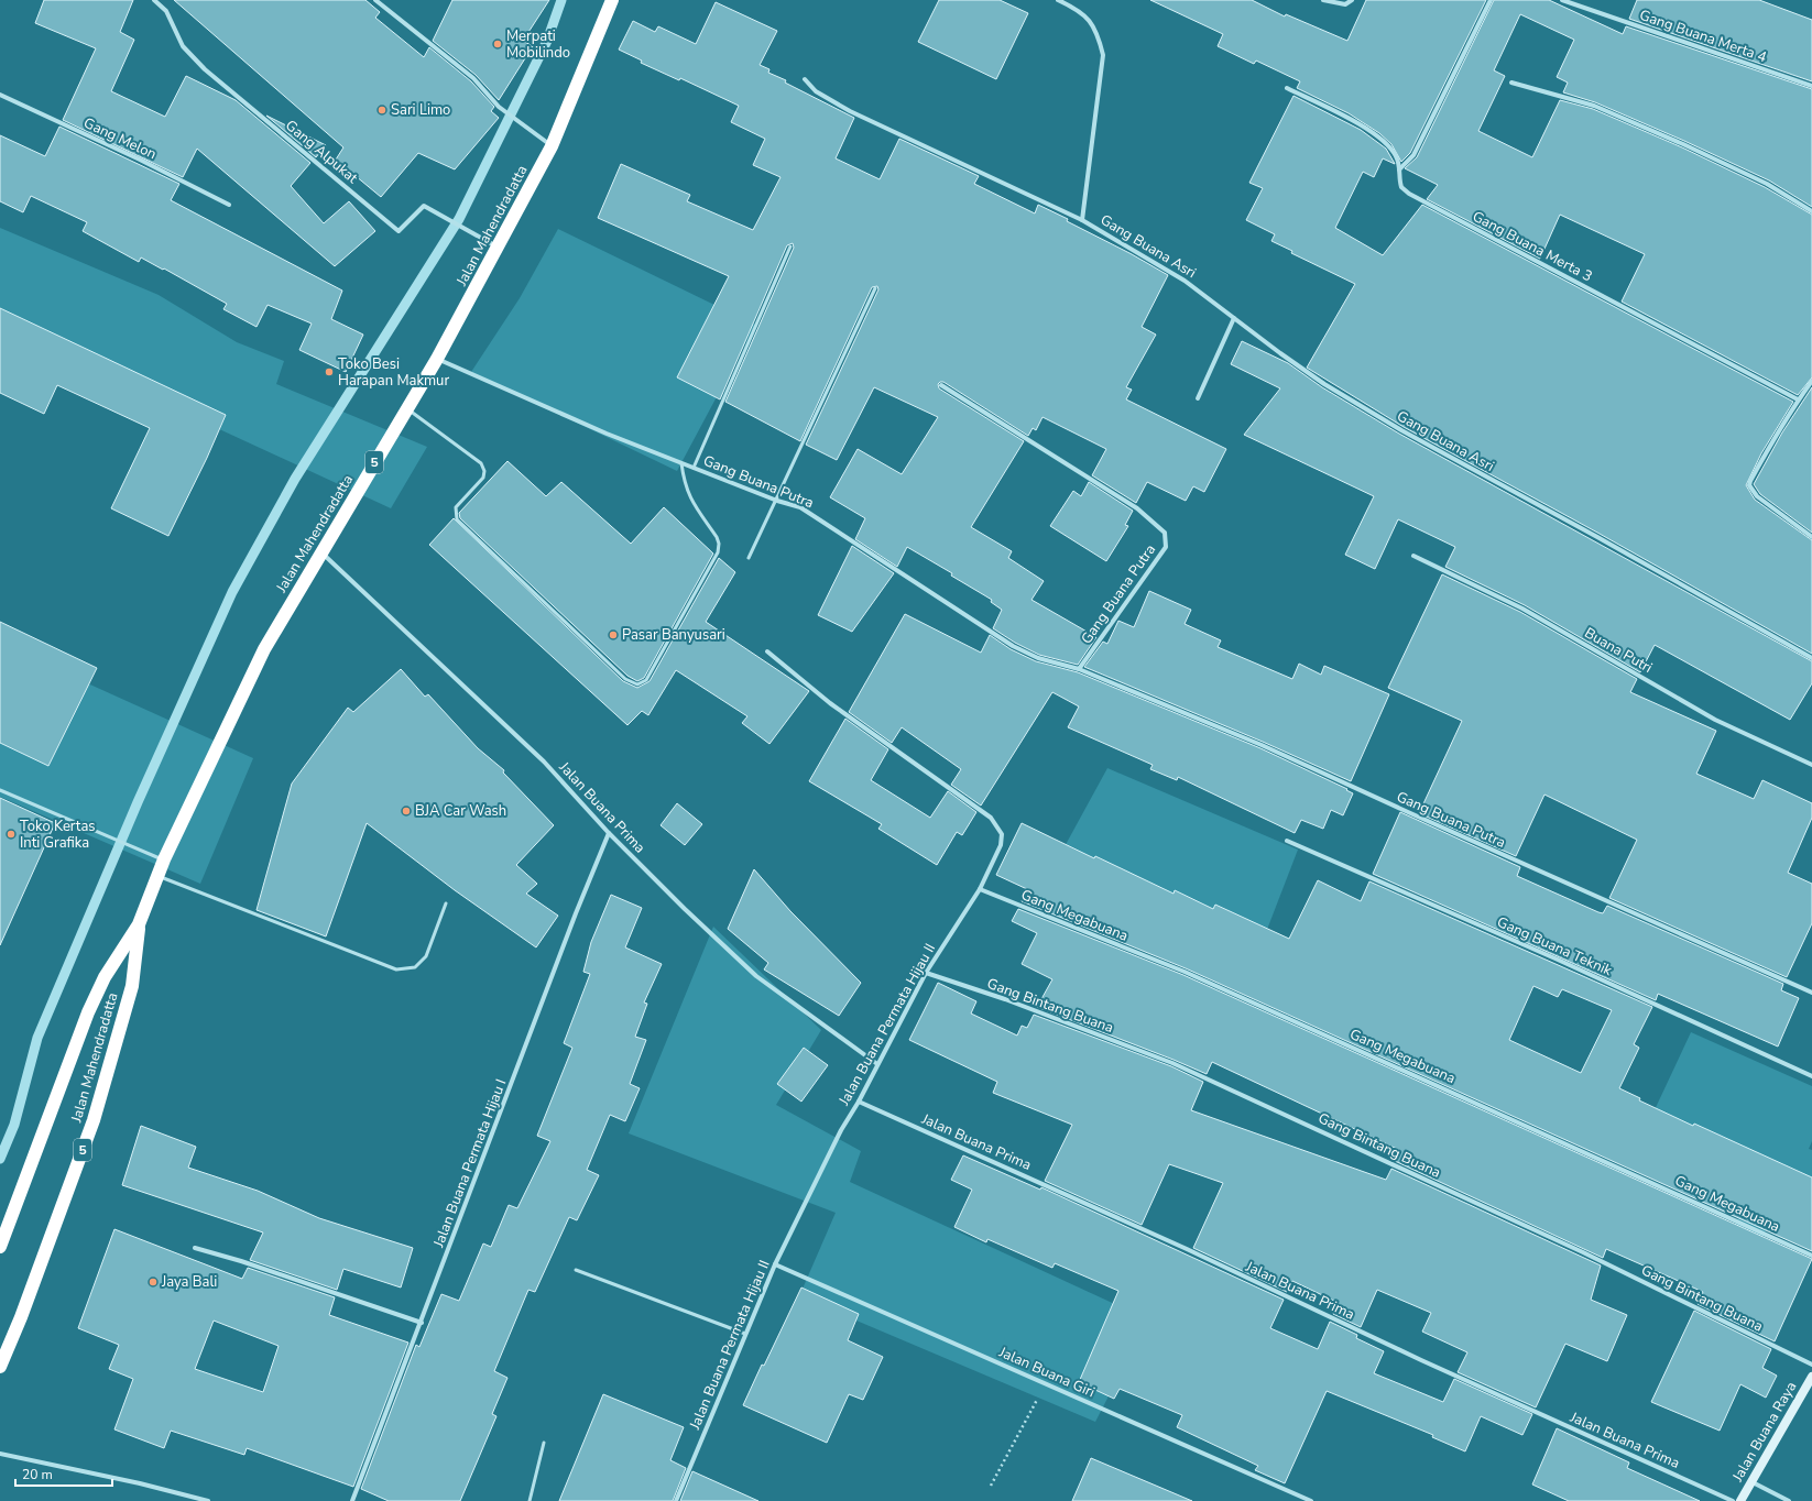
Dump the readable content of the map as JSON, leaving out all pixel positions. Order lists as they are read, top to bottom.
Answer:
{
  "streets": {
    "highway": ["Jalan Mahendradatta", "5"],
    "street": [
      "Gang Buana Merta 4",
      "Gang Melon",
      "Gang Alpukat",
      "Gang Buana Asri",
      "Gang Buana Merta 3",
      "Gang Buana Putra",
      "Buana Putri",
      "Jalan Buana Prima",
      "Gang Megabuana",
      "Gang Buana Teknik",
      "Gang Bintang Buana",
      "Jalan Buana Permata Hijau II",
      "Jalan Buana Permata Hijau I",
      "Jalan Buana Giri",
      "Jalan Buana Raya"
    ]
  },
  "crossings": [
    ["Gang Alpukat", "Jalan Mahendradatta"],
    ["Jalan Mahendradatta", "Gang Buana Putra"],
    ["Jalan Mahendradatta", "Jalan Buana Prima"],
    ["Jalan Buana Prima", "Jalan Buana Permata Hijau II"],
    ["Jalan Buana Prima", "Jalan Buana Permata Hijau I"],
    ["Gang Megabuana", "Jalan Buana Permata Hijau II"],
    ["Gang Bintang Buana", "Jalan Buana Permata Hijau II"],
    ["Jalan Buana Permata Hijau II", "Jalan Buana Giri"]
  ],
  "places": [
    "Merpati Mobilindo",
    "Sari Limo",
    "Toko Besi Harapan Makmur",
    "Pasar Banyusari",
    "BJA Car Wash",
    "Toko Kertas Inti Grafika",
    "Jaya Bali"
  ],
  "scale_bar": "20 m"
}
